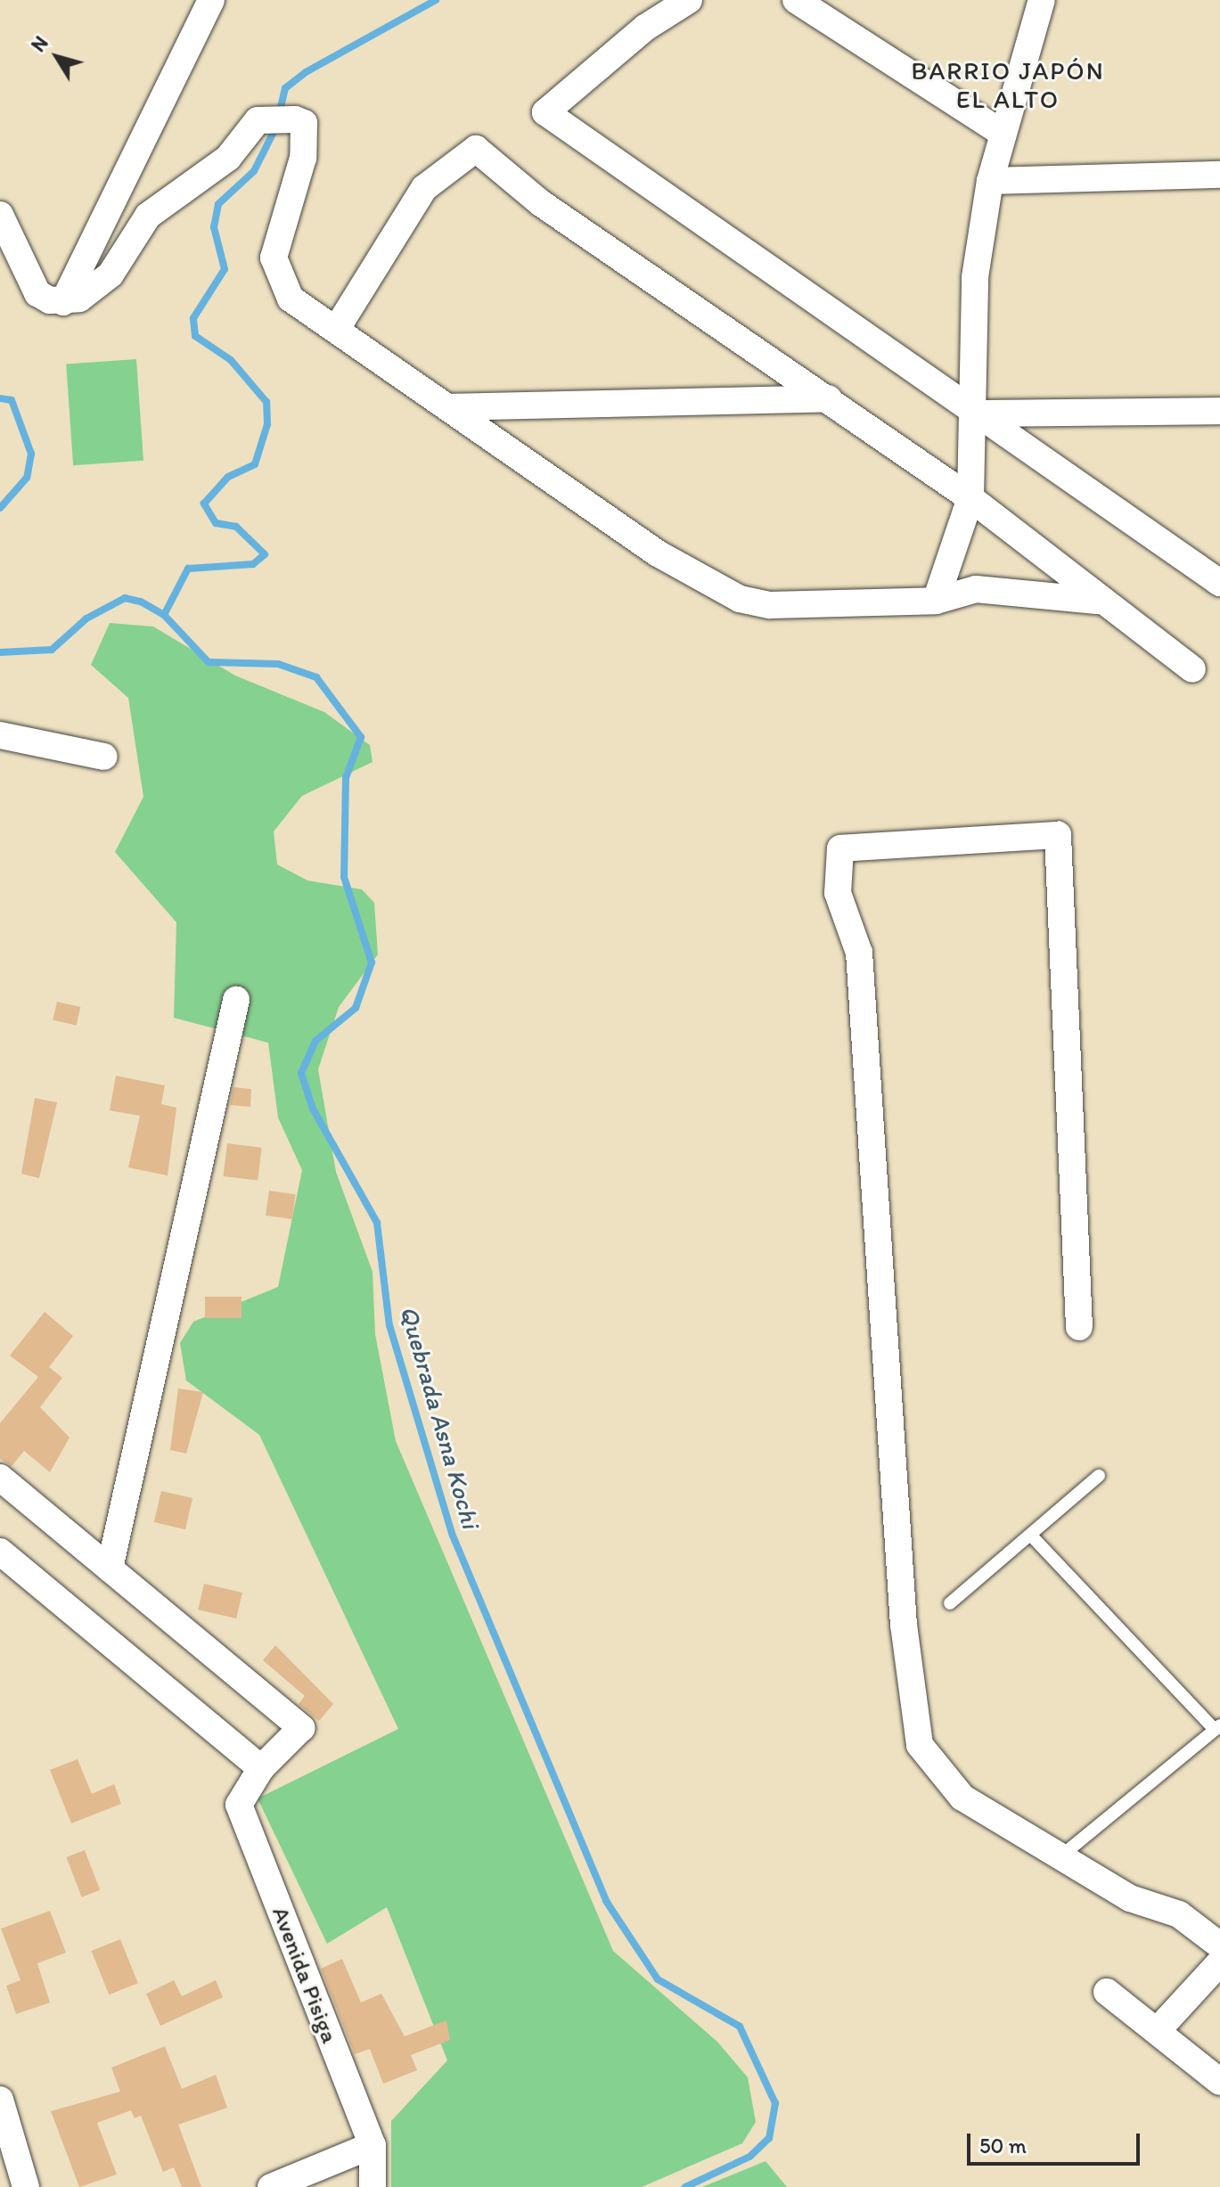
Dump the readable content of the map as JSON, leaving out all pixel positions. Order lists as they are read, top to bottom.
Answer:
{
  "streets": {
    "street": ["Avenida Pisiga"]
  },
  "districts": ["BARRIO JAPÓN EL ALTO"],
  "water": ["Quebrada Asna Kochi"],
  "scale_bar": "50 m",
  "north": "top left"
}
